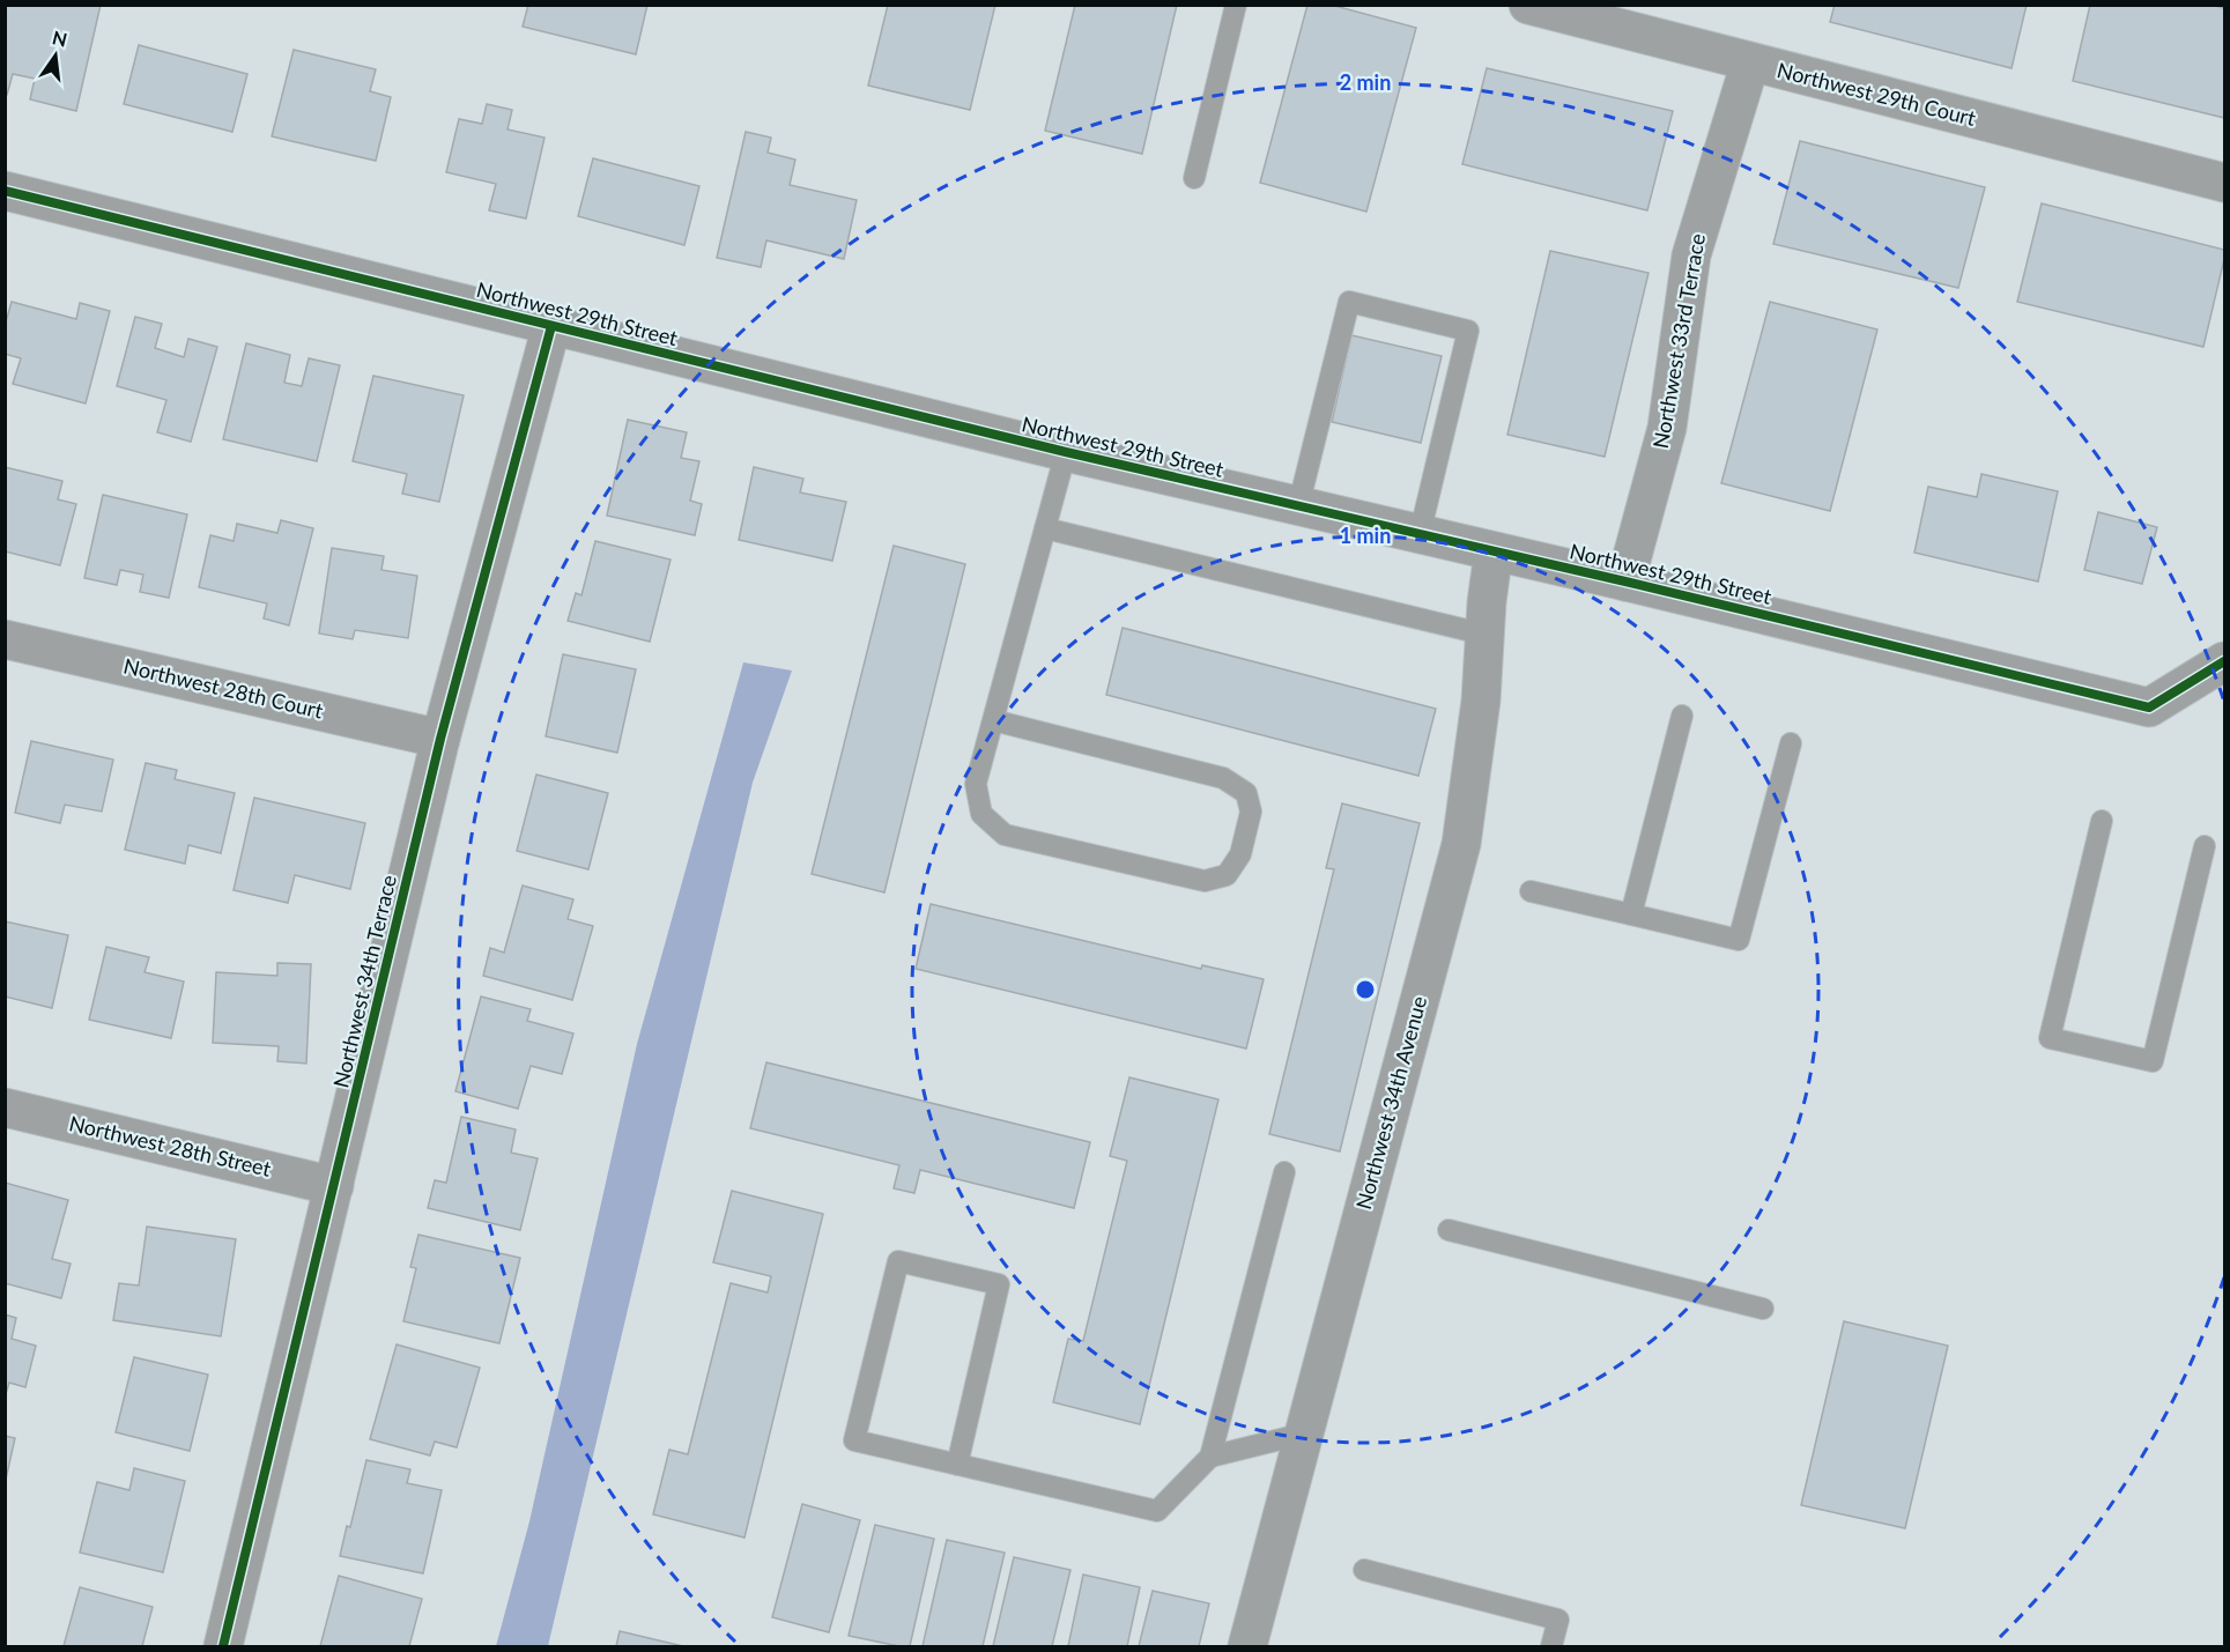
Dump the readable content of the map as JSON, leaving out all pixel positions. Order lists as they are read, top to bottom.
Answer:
{
  "streets": {
    "street": [
      "Northwest 29th Court",
      "Northwest 29th Street",
      "Northwest 33rd Terrace",
      "Northwest 28th Court",
      "Northwest 34th Terrace",
      "Northwest 34th Avenue",
      "Northwest 28th Street"
    ]
  },
  "crossings": [
    ["Northwest 29th Court", "Northwest 33rd Terrace"],
    ["Northwest 29th Street", "Northwest 33rd Terrace"],
    ["Northwest 29th Street", "Northwest 34th Terrace"],
    ["Northwest 29th Street", "Northwest 34th Avenue"],
    ["Northwest 28th Court", "Northwest 34th Terrace"],
    ["Northwest 34th Terrace", "Northwest 28th Street"]
  ],
  "north": "top",
  "rings": ["2 min", "1 min"]
}
